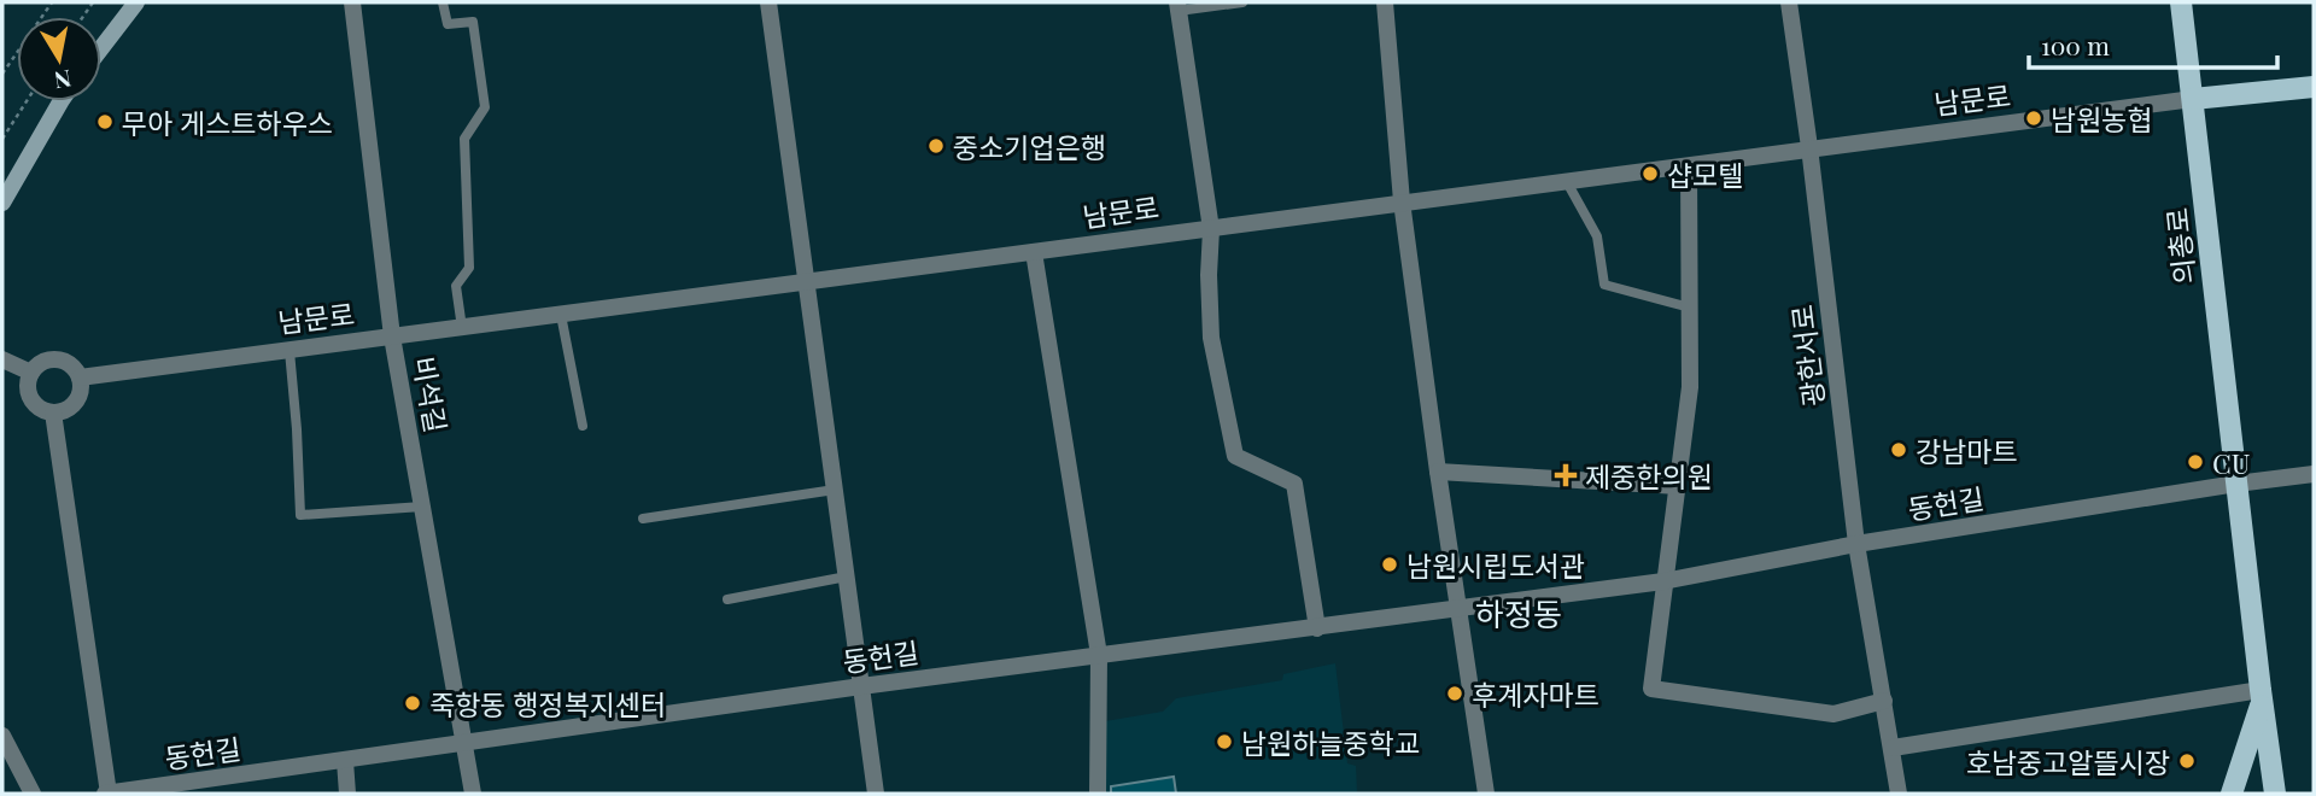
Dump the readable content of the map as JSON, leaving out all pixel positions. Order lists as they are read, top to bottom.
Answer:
{
  "streets": {
    "main road": ["남문로", "의총로"],
    "street": ["광한서로", "비석길", "동헌길"]
  },
  "crossings": [
    ["남문로", "의총로"],
    ["남문로", "광한서로"],
    ["남문로", "비석길"],
    ["의총로", "동헌길"],
    ["광한서로", "동헌길"],
    ["비석길", "동헌길"]
  ],
  "districts": ["하정동"],
  "places": {
    "other": [
      "남원농협",
      "무아 게스트하우스",
      "중소기업은행",
      "샵모텔",
      "강남마트",
      "CU",
      "남원시립도서관",
      "후계자마트",
      "죽항동 행정복지센터",
      "남원하늘중학교",
      "호남중고알뜰시장"
    ],
    "health": ["제중한의원"]
  },
  "scale_bar": "100 m",
  "north": "bottom"
}
